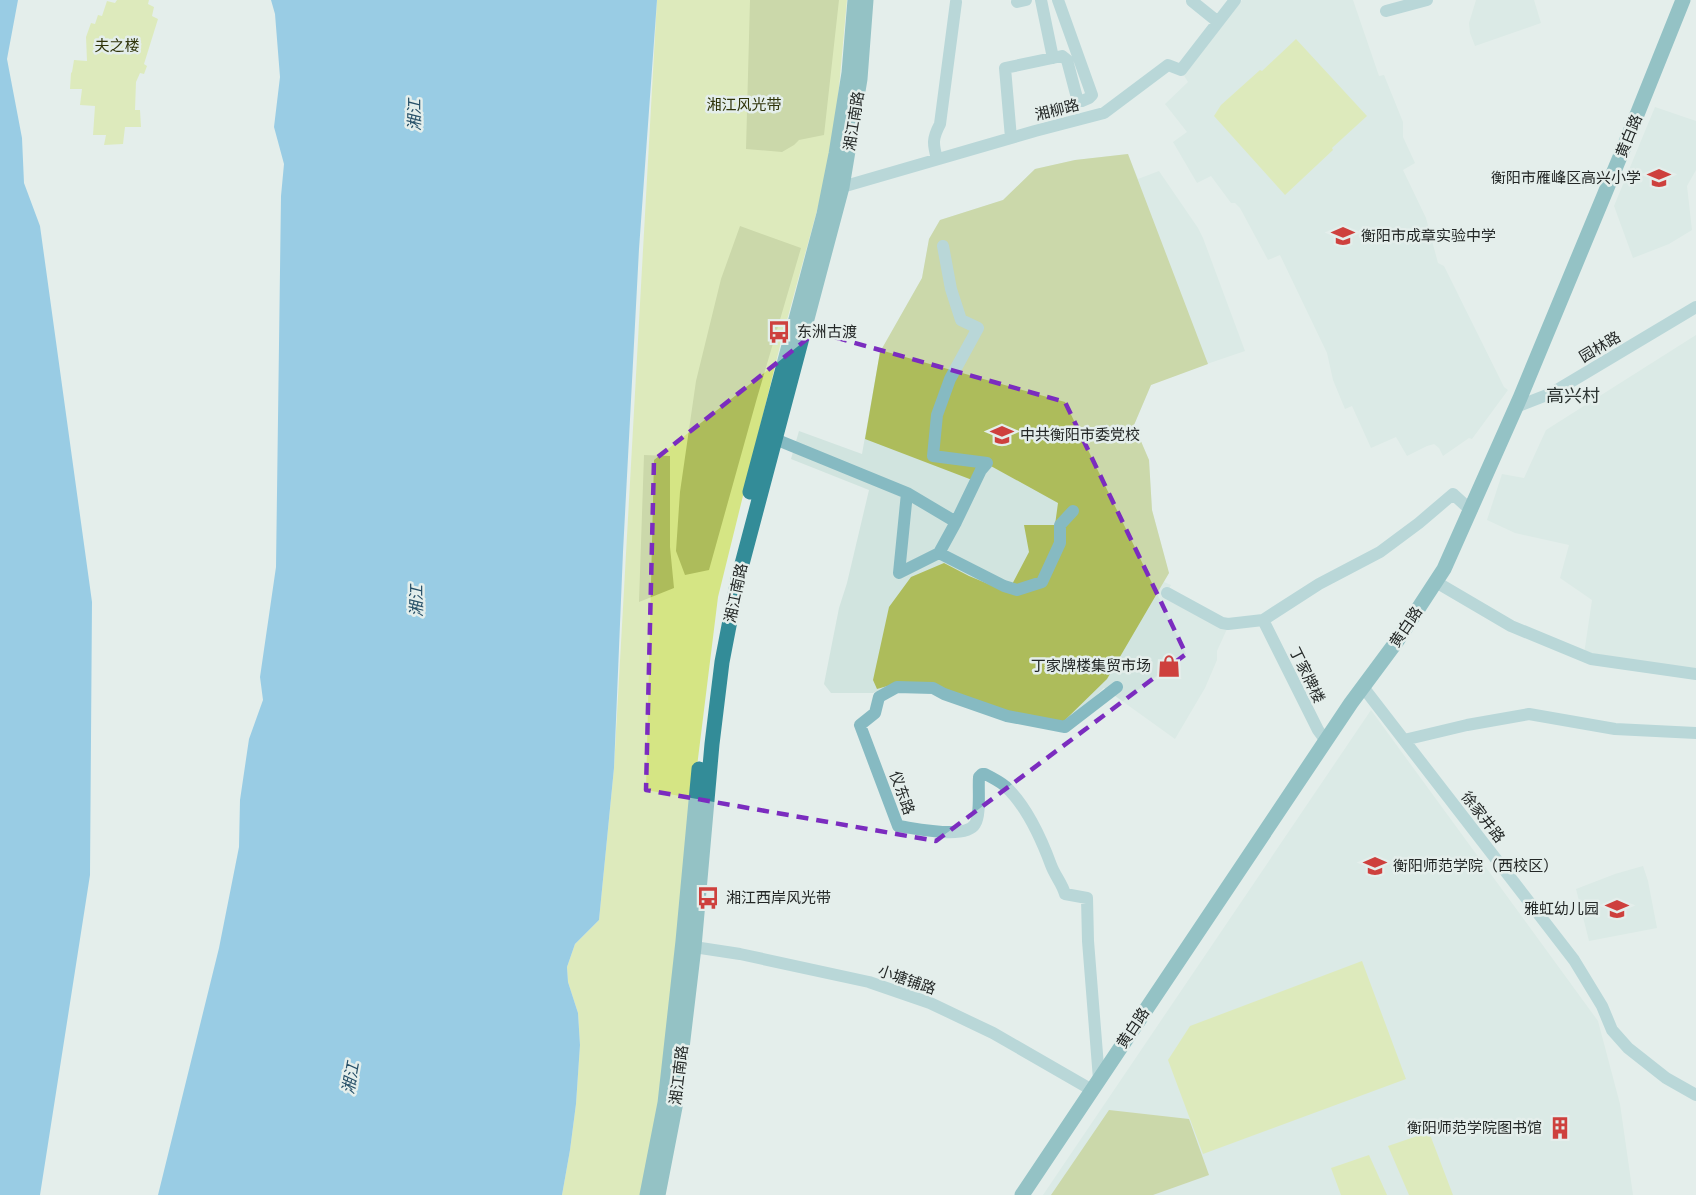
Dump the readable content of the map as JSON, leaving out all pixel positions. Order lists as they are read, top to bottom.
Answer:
{
  "streets": {
    "main road": ["湘江南路", "黄白路"],
    "street": [
      "湘柳路",
      "园林路",
      "丁家牌楼",
      "仪东路",
      "徐家井路",
      "小塘铺路"
    ]
  },
  "crossings": [
    ["湘柳路", "湘江南路"],
    ["湘江南路", "小塘铺路"],
    ["黄白路", "园林路"],
    ["黄白路", "丁家牌楼"],
    ["黄白路", "仪东路"],
    ["黄白路", "徐家井路"],
    ["黄白路", "小塘铺路"],
    ["仪东路", "小塘铺路"]
  ],
  "districts": ["高兴村"],
  "water": ["湘江"],
  "parks": ["夫之楼", "湘江风光带"],
  "places": {
    "school or university": [
      "衡阳市雁峰区高兴小学",
      "衡阳市成章实验中学",
      "中共衡阳市委党校",
      "衡阳师范学院（西校区）",
      "雅虹幼儿园"
    ],
    "bus stop": ["东洲古渡", "湘江西岸风光带"],
    "shop": ["丁家牌楼集贸市场"],
    "building": ["衡阳师范学院图书馆"]
  }
}
